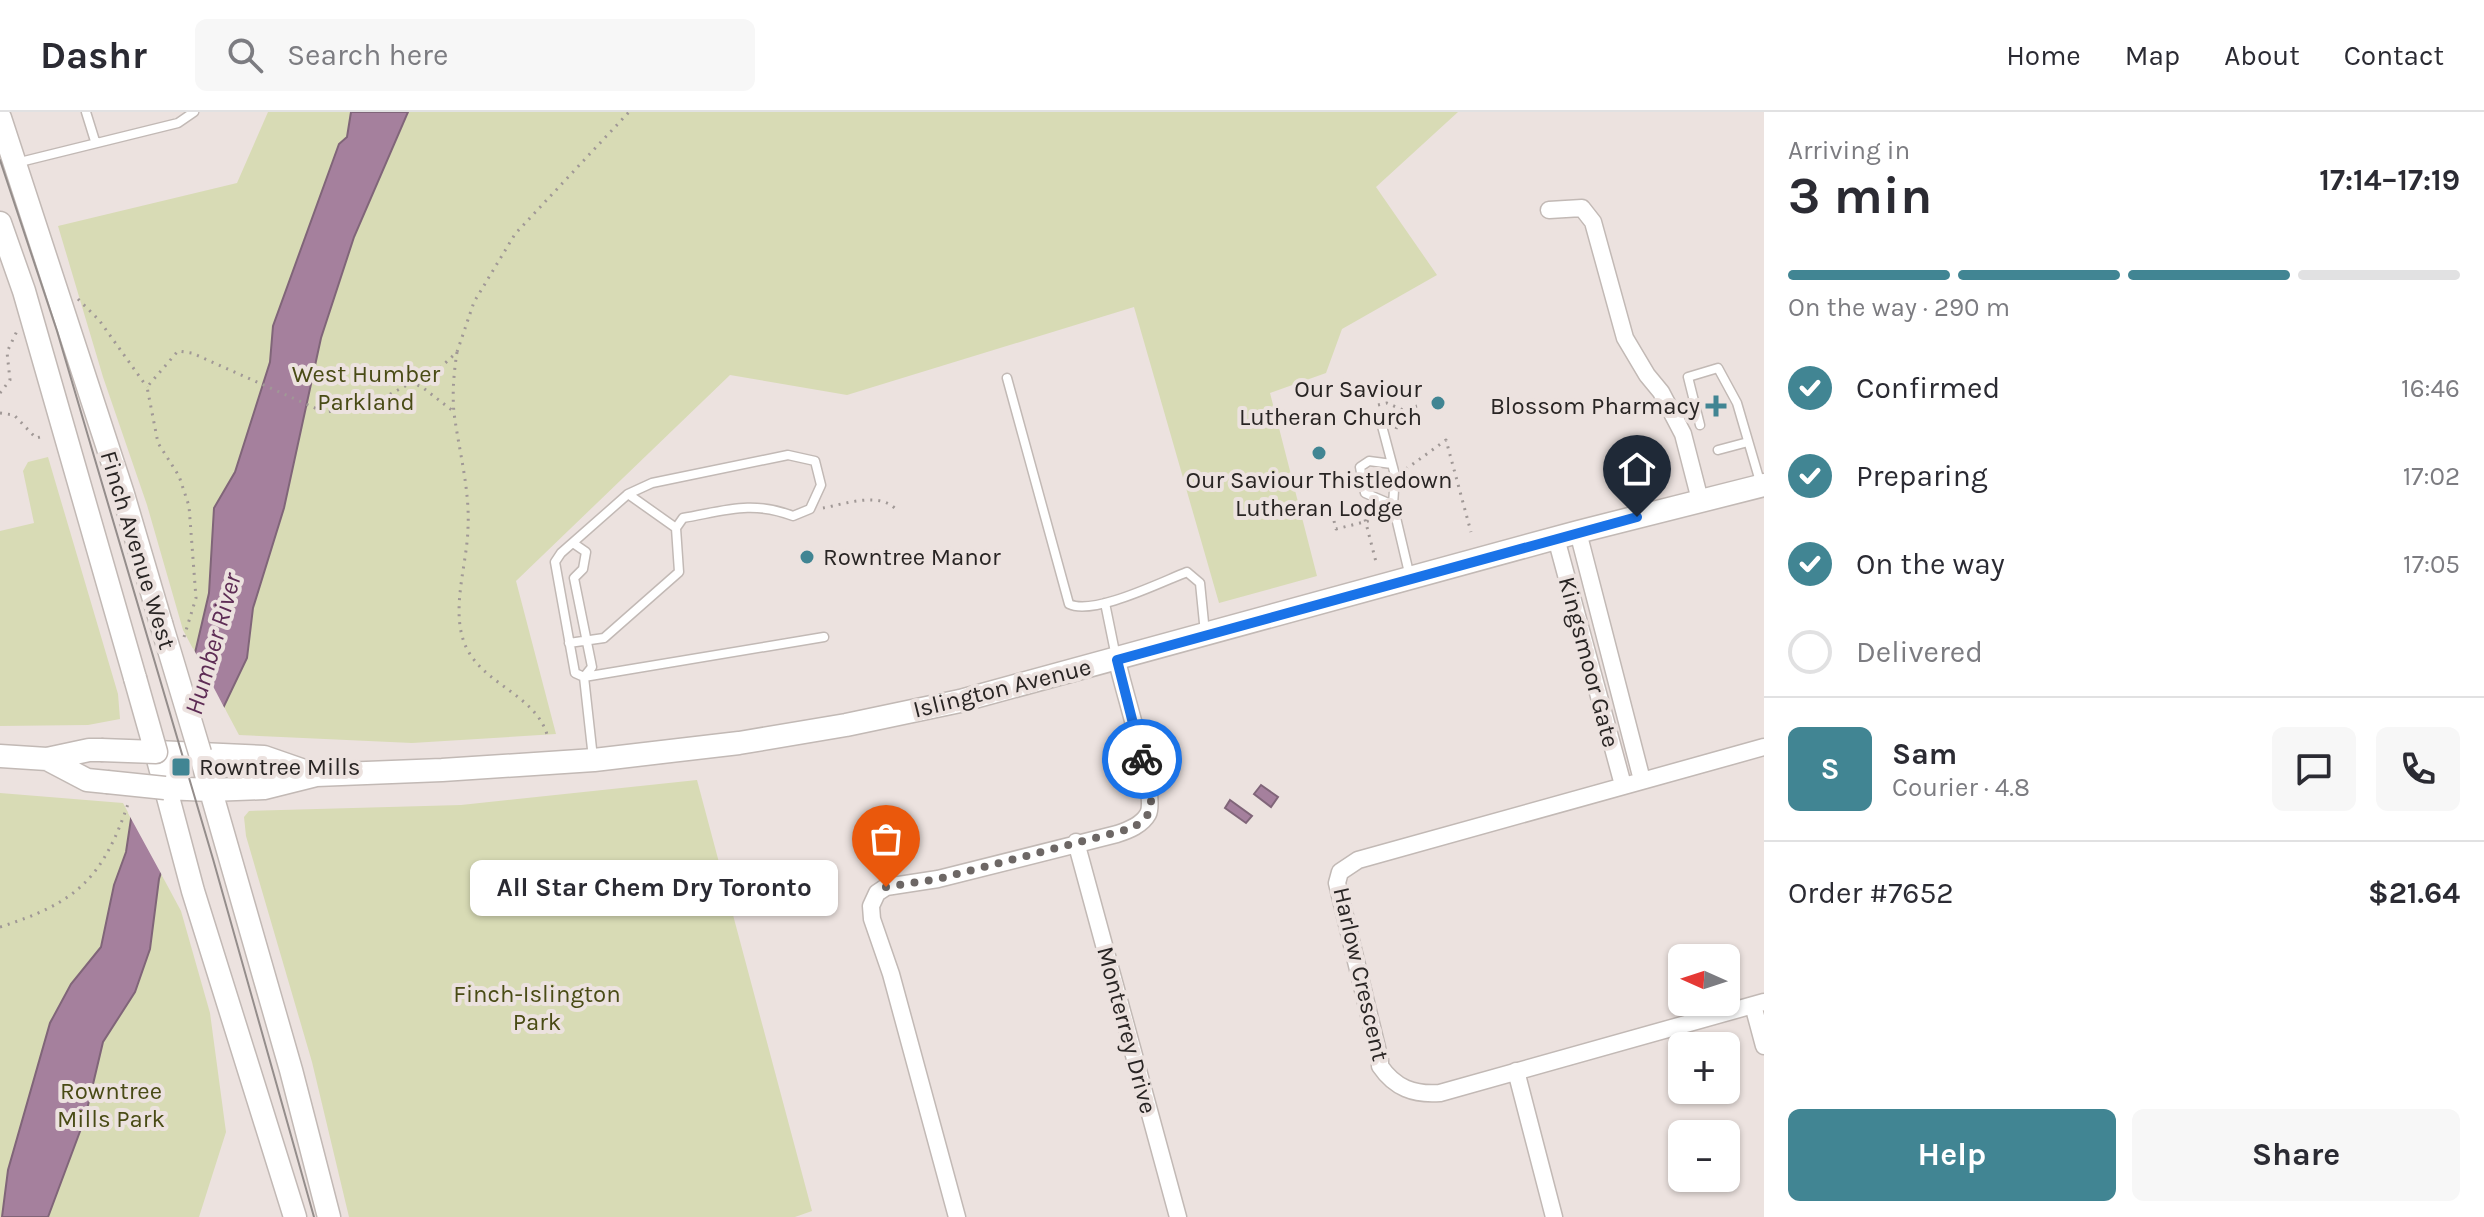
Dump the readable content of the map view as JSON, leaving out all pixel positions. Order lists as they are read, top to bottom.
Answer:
{
  "streets": {
    "main road": ["Finch Avenue West", "Islington Avenue"],
    "street": ["Kingsmoor Gate", "Harlow Crescent", "Monterrey Drive"]
  },
  "crossings": [
    ["Finch Avenue West", "Islington Avenue"],
    ["Kingsmoor Gate", "Islington Avenue"],
    ["Kingsmoor Gate", "Harlow Crescent"]
  ],
  "water": ["Humber River"],
  "parks": ["West Humber Parkland", "Finch-Islington Park", "Rowntree Mills Park"],
  "places": {
    "other": [
      "Our Saviour Lutheran Church",
      "Our Saviour Thistledown Lutheran Lodge",
      "Rowntree Manor",
      "All Star Chem Dry Toronto"
    ],
    "health": ["Blossom Pharmacy"],
    "transit": ["Rowntree Mills"]
  },
  "north": "left",
  "page": {
    "header": "Dashr",
    "search": "Search here",
    "nav": [
      "Home",
      "Map",
      "About",
      "Contact"
    ],
    "heading": ["3 min", "Arriving in", "17:14–17:19"],
    "panel": [
      "Sam",
      "Courier · 4.8",
      "Order #7652",
      "$21.64"
    ],
    "bar": "On the way · 290 m",
    "list": [
      ["Confirmed", "16:46"],
      ["Preparing", "17:02"],
      ["On the way", "17:05"],
      "Delivered"
    ],
    "round": "S",
    "bubble": "All Star Chem Dry Toronto",
    "map_buttons": ["+", "−"],
    "buttons": ["Help", "Share"]
  }
}
